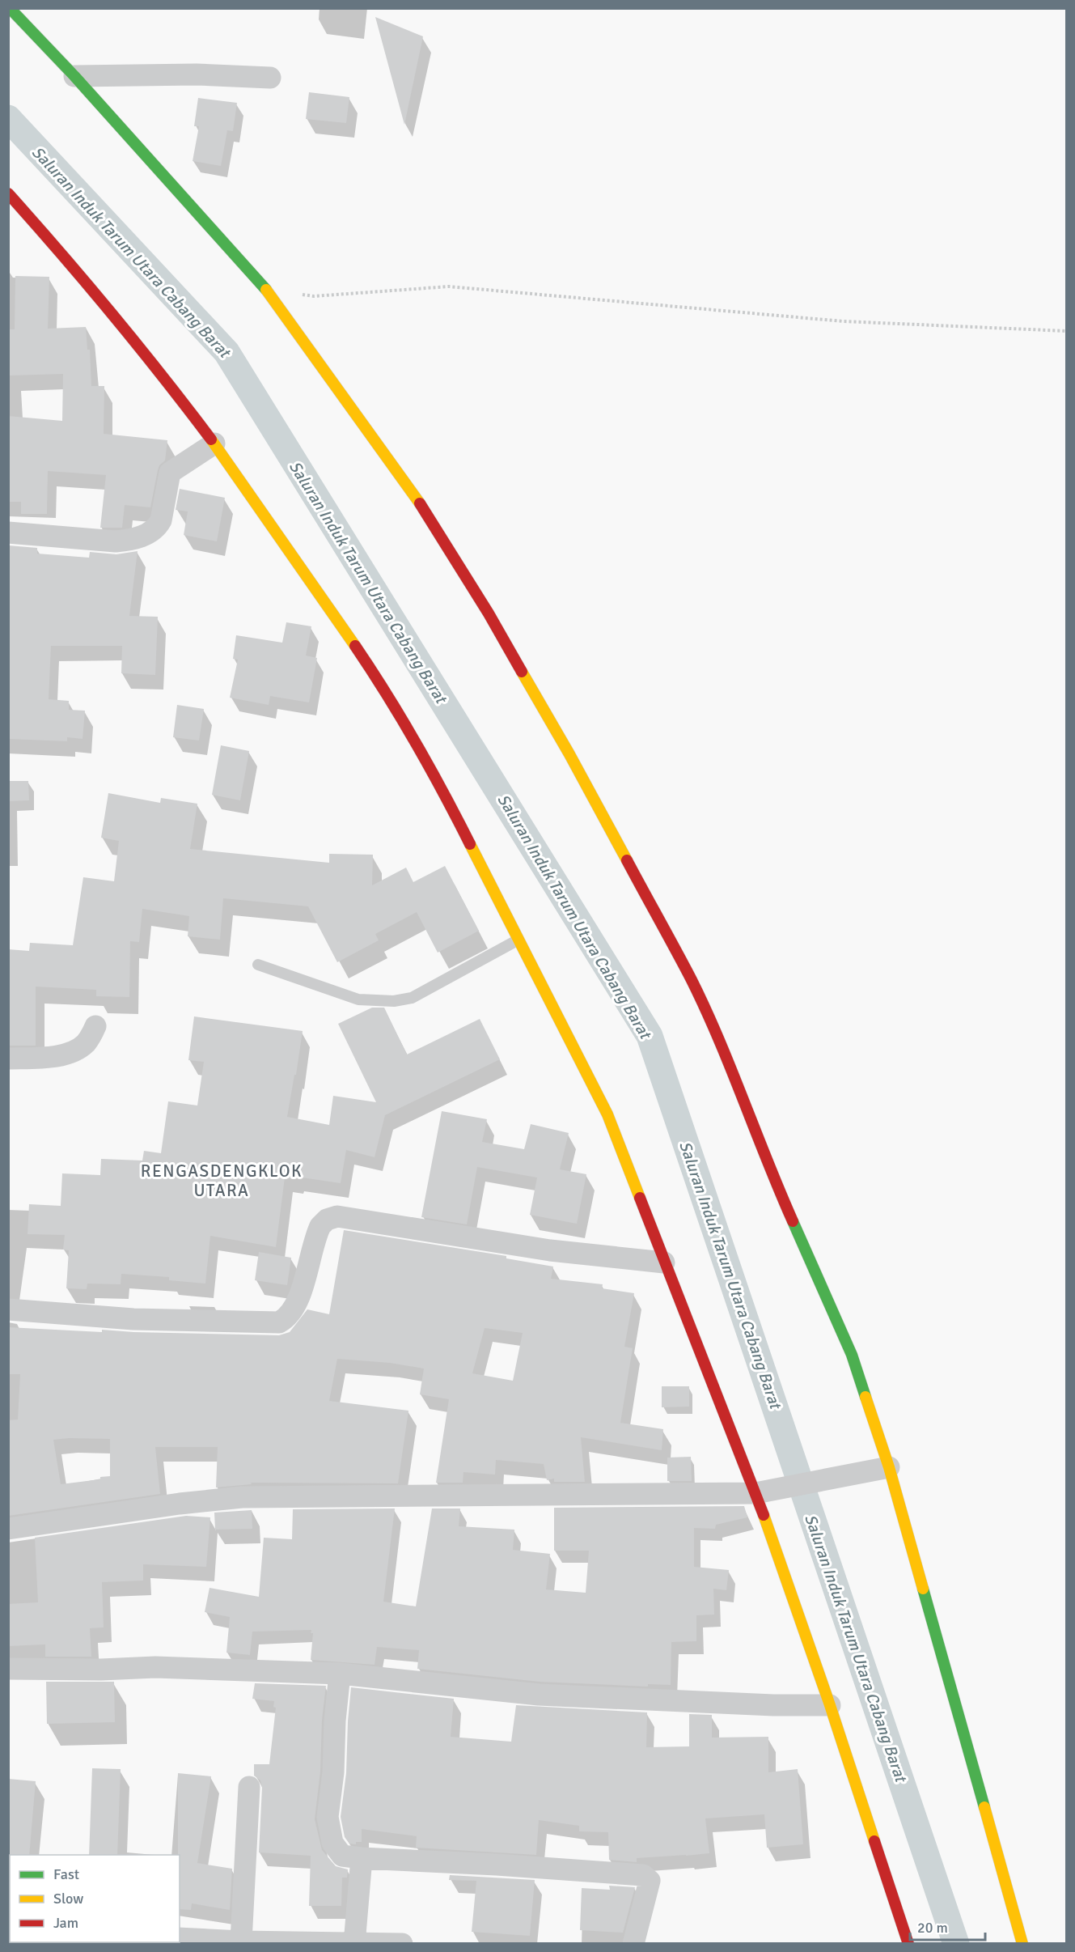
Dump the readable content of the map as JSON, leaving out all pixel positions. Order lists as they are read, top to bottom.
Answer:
{
  "districts": ["RENGASDENGKLOK UTARA"],
  "water": ["Saluran Induk Tarum Utara Cabang Barat"],
  "legend": ["Fast", "Slow", "Jam"],
  "scale_bar": "20 m"
}
